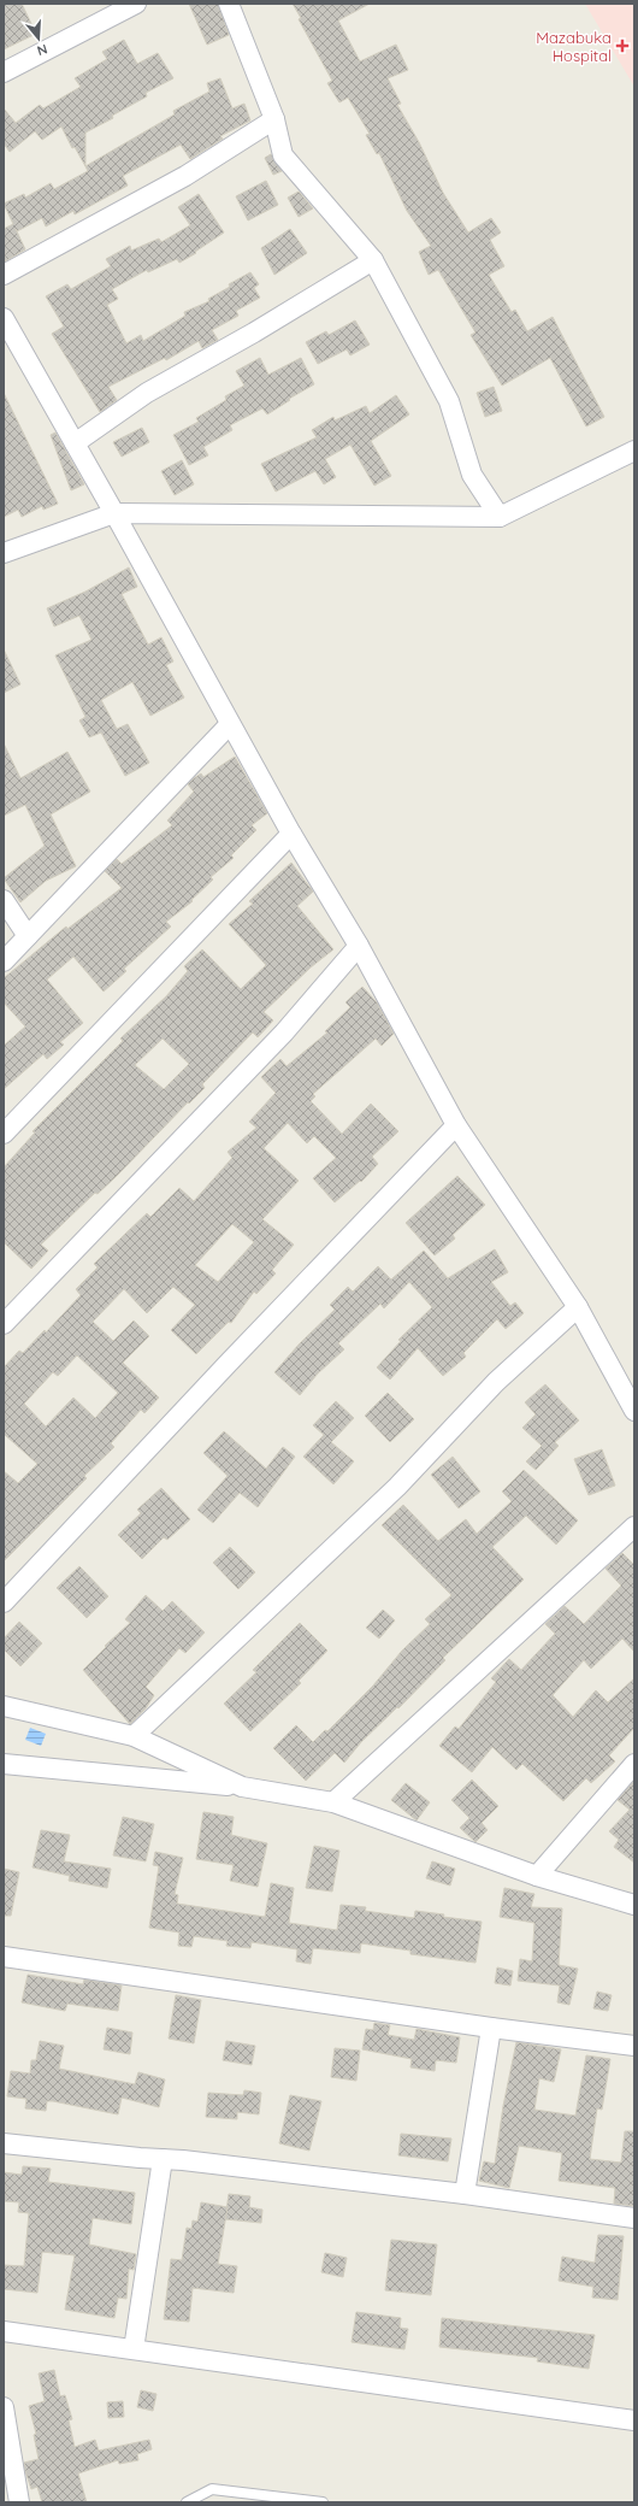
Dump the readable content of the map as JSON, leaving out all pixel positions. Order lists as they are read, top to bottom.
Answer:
{
  "places": {
    "health": ["Mazabuka Hospital"]
  },
  "north": "bottom"
}
